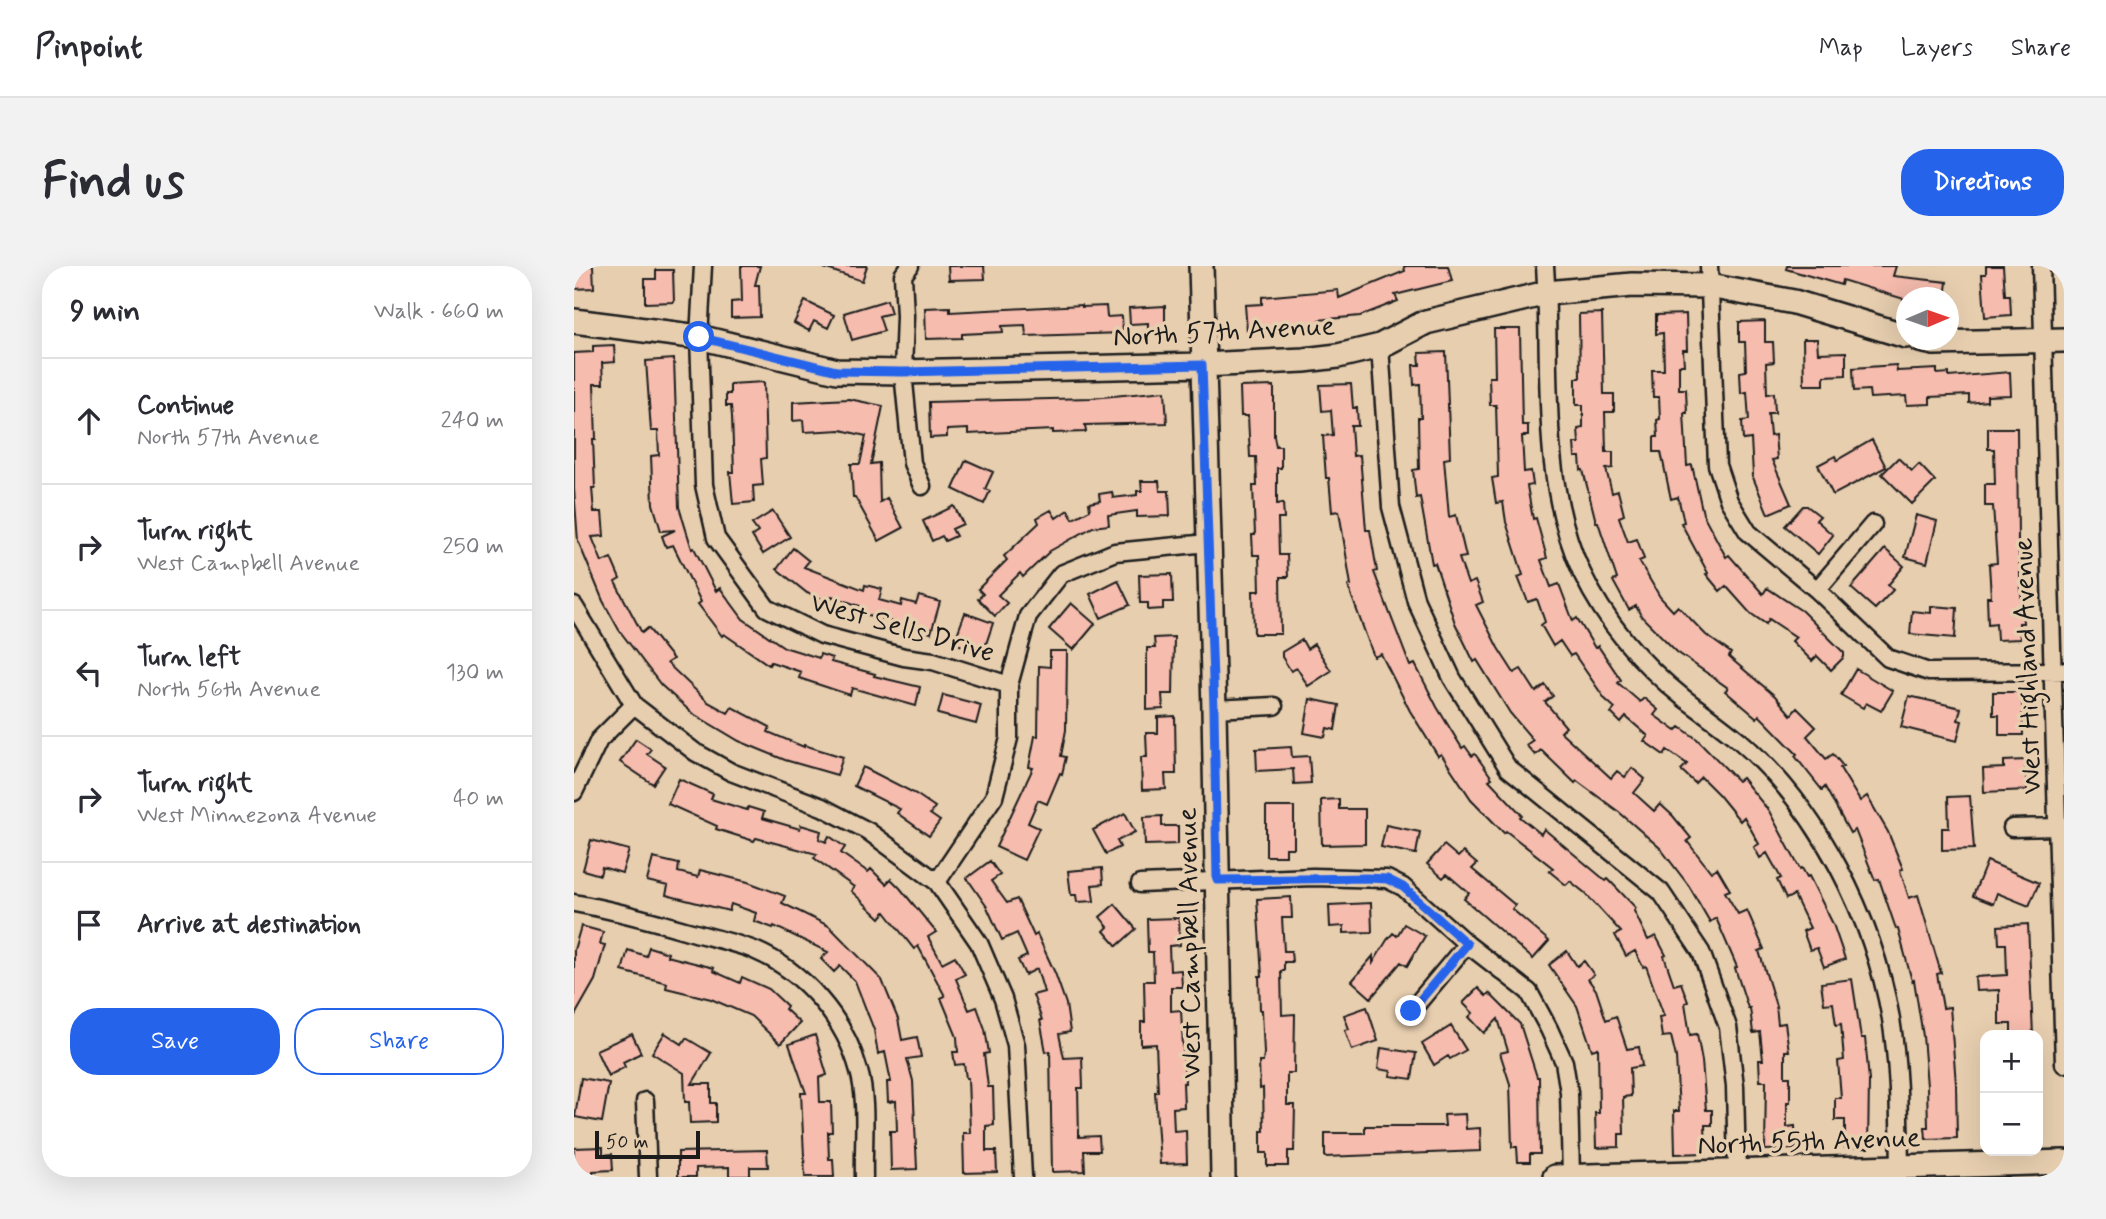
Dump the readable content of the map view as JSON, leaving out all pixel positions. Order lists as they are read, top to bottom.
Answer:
{
  "streets": {
    "street": [
      "North 57th Avenue",
      "West Sells Drive",
      "West Highland Avenue",
      "West Campbell Avenue",
      "North 55th Avenue"
    ]
  },
  "crossings": [
    ["North 57th Avenue", "West Sells Drive"],
    ["North 57th Avenue", "West Campbell Avenue"]
  ],
  "scale_bar": "50 m",
  "north": "right",
  "page": {
    "header": "Pinpoint",
    "nav": ["Map", "Layers", "Share"],
    "buttons": [
      "Directions",
      ["Save", "Share"]
    ],
    "title": "Find us",
    "heading": ["9 min", "Walk · 660 m"],
    "list": [
      ["Continue", "North 57th Avenue", "240 m"],
      ["Turn right", "West Campbell Avenue", "250 m"],
      ["Turn left", "North 56th Avenue", "130 m"],
      ["Turn right", "West Minnezona Avenue", "40 m"],
      "Arrive at destination"
    ],
    "map_buttons": ["+", "−"],
    "scale": "50 m"
  }
}
